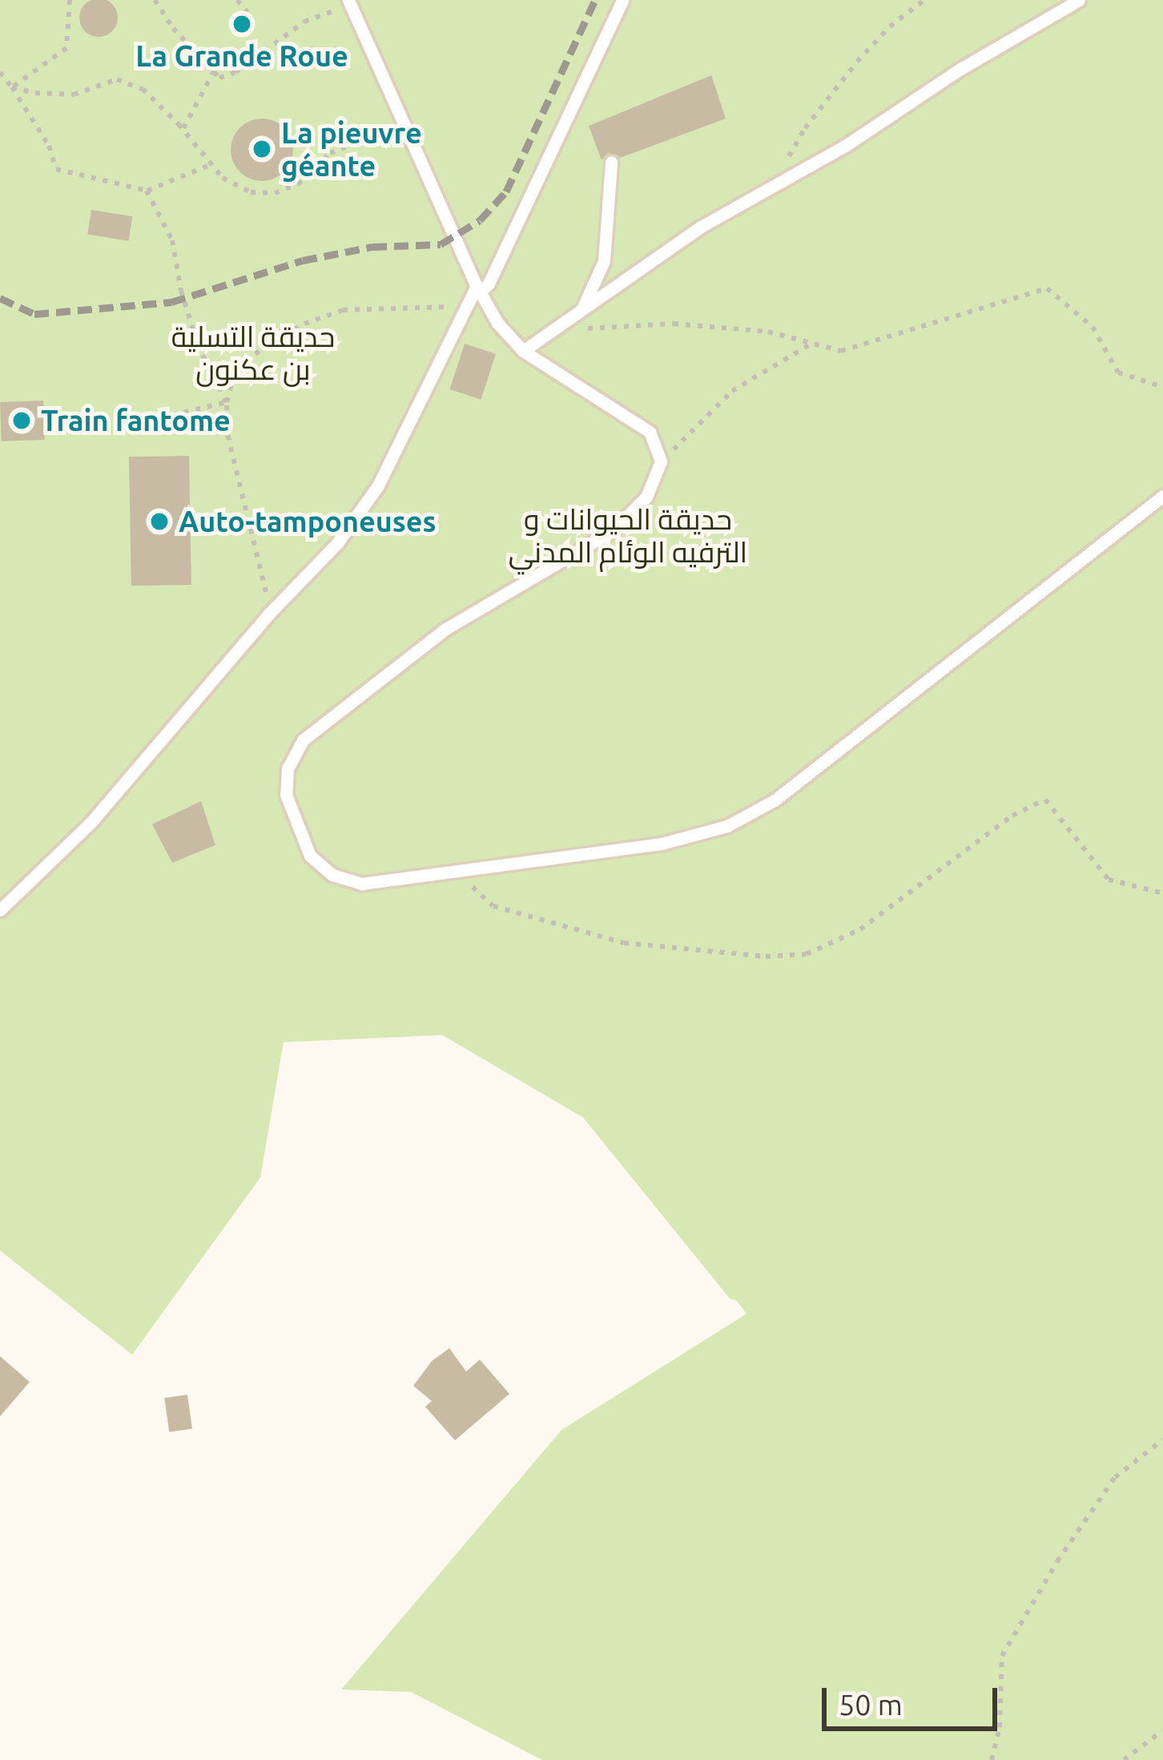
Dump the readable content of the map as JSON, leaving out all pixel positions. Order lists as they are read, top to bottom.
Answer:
{
  "parks": ["حديقة التسلية بن عكنون", "حديقة الحيوانات و الترفيه الوئام المدني"],
  "places": [
    "La Grande Roue",
    "La pieuvre géante",
    "Train fantome",
    "Auto-tamponeuses"
  ],
  "scale_bar": "50 m"
}
